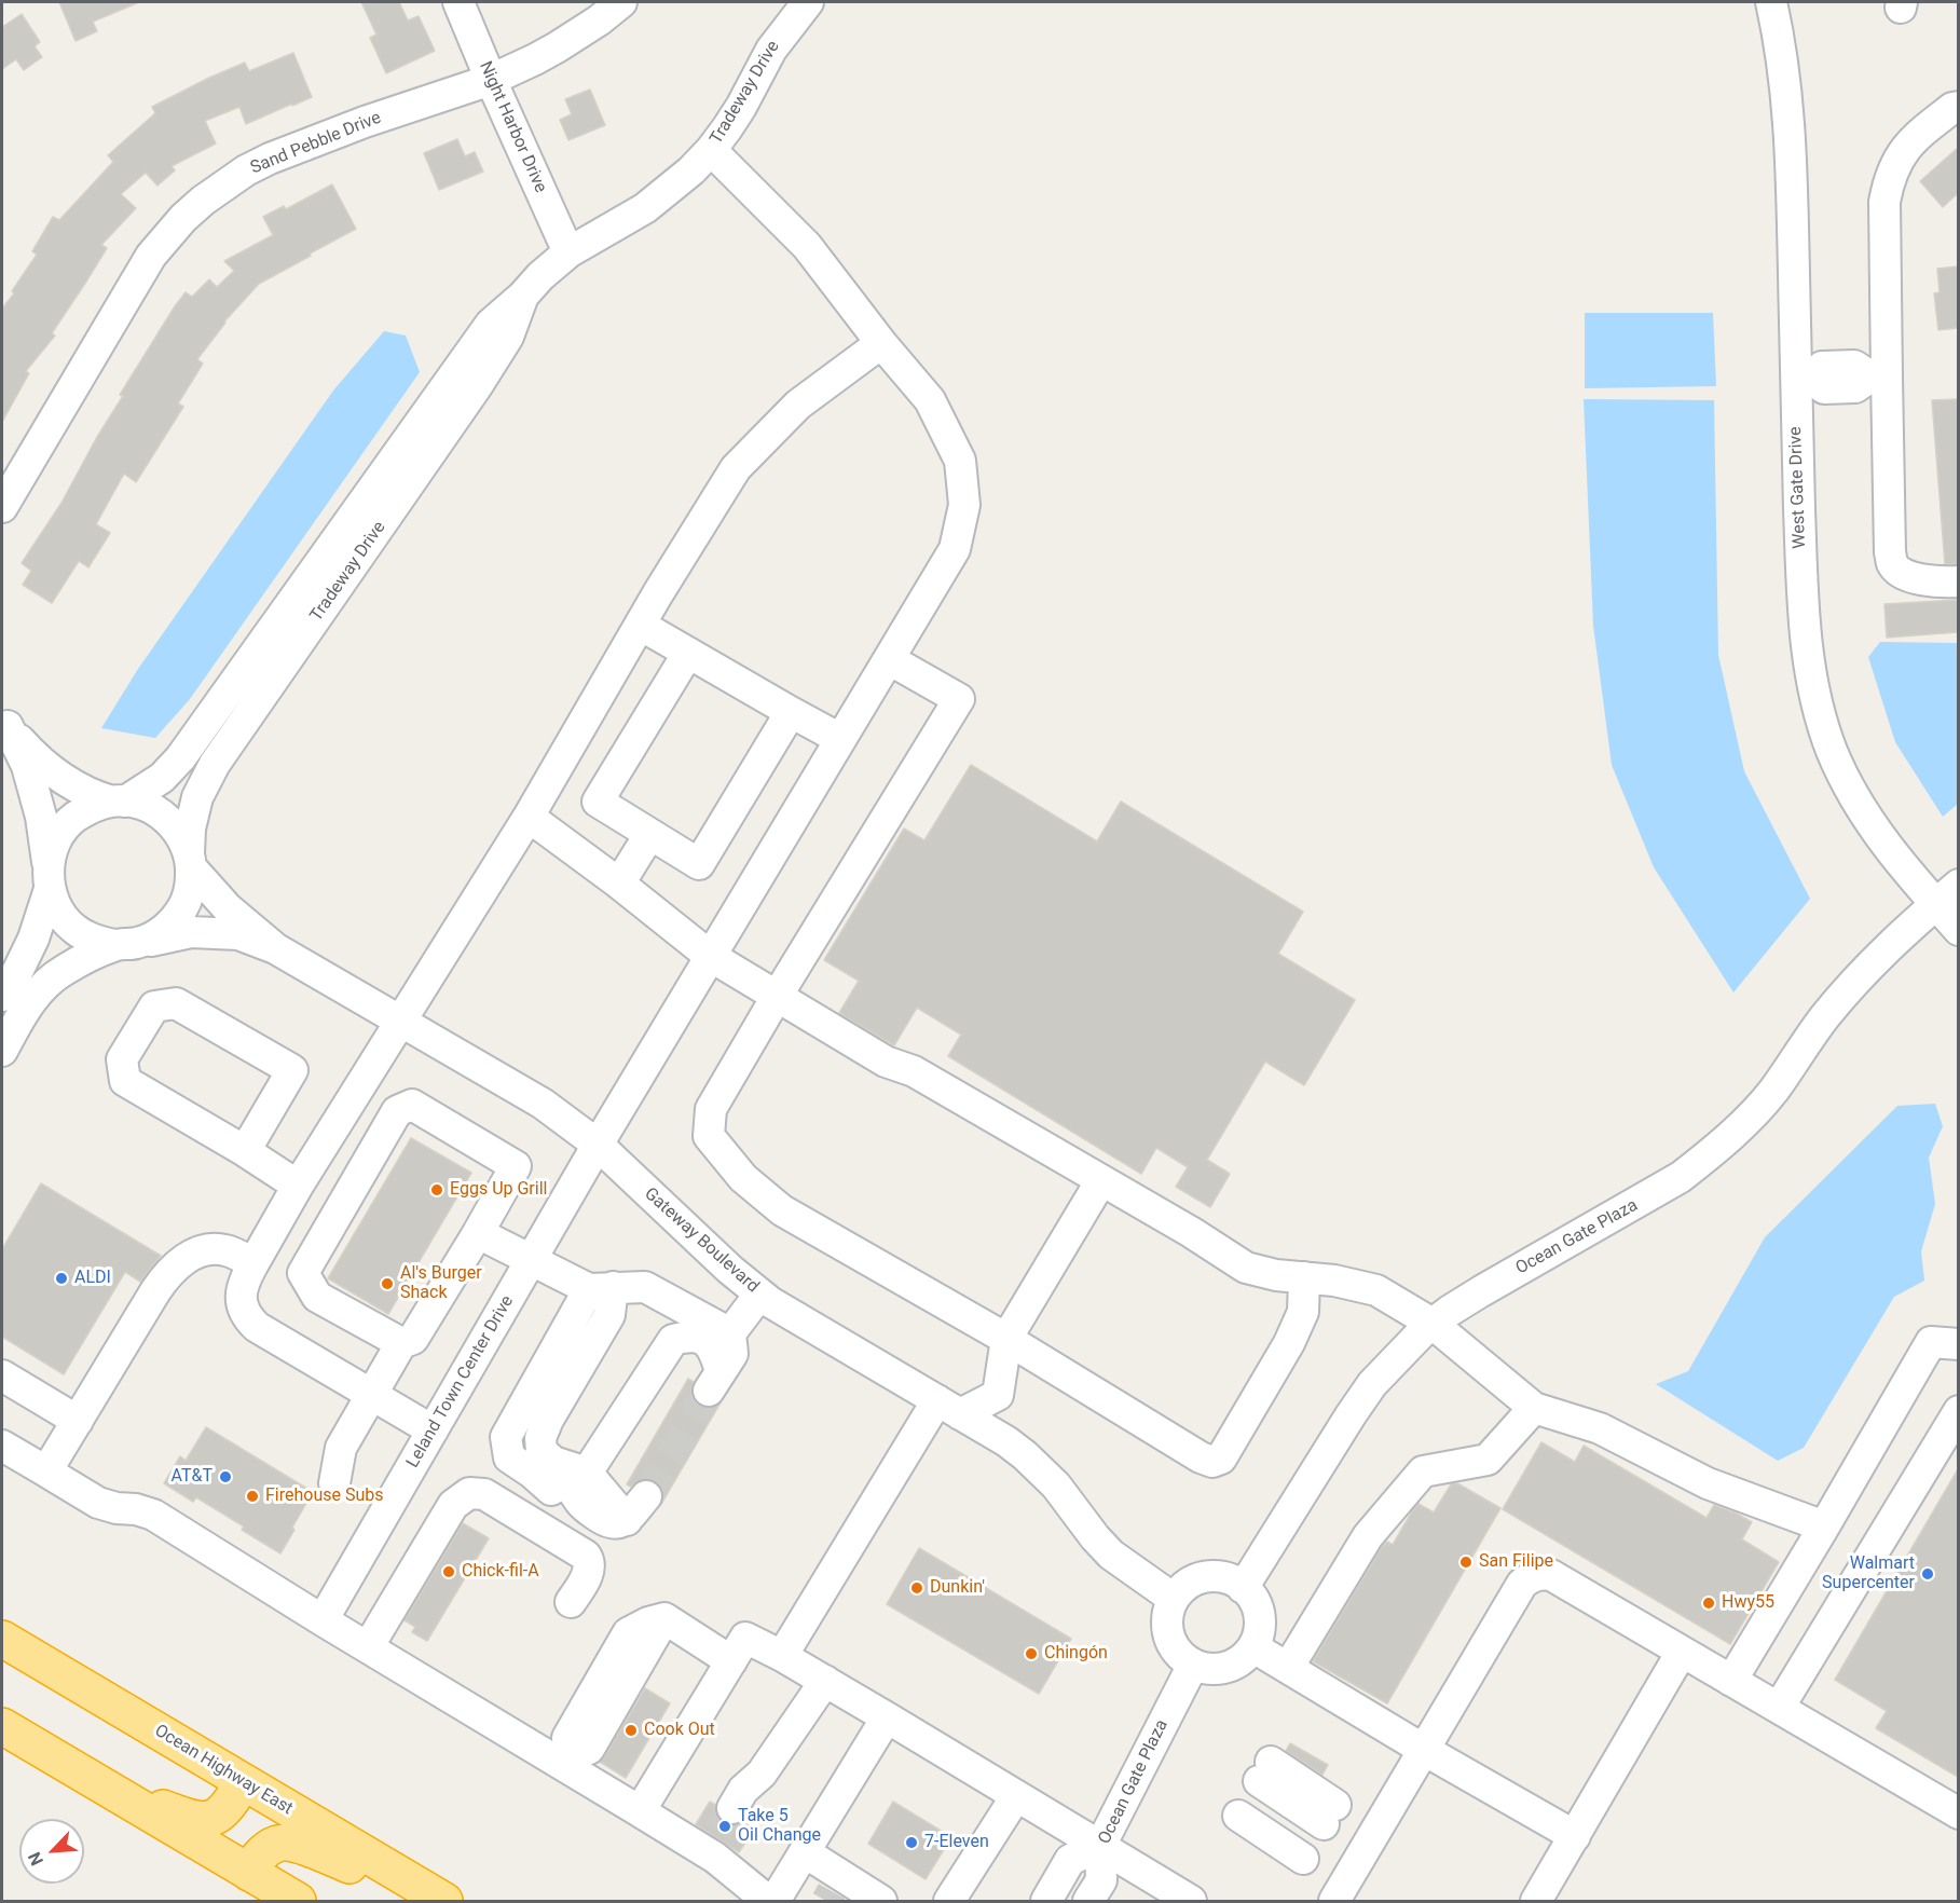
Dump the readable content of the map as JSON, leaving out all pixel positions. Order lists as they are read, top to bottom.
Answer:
{
  "streets": {
    "highway": ["Ocean Highway East"],
    "street": [
      "Tradeway Drive",
      "Night Harbor Drive",
      "Sand Pebble Drive",
      "West Gate Drive",
      "Ocean Gate Plaza",
      "Gateway Boulevard",
      "Leland Town Center Drive"
    ]
  },
  "crossings": [
    ["Tradeway Drive", "Night Harbor Drive"],
    ["Tradeway Drive", "Leland Town Center Drive"],
    ["Night Harbor Drive", "Sand Pebble Drive"],
    ["West Gate Drive", "Ocean Gate Plaza"],
    ["Ocean Gate Plaza", "Gateway Boulevard"],
    ["Gateway Boulevard", "Leland Town Center Drive"]
  ],
  "places": [
    "Eggs Up Grill",
    "ALDI",
    "Al's Burger Shack",
    "AT&T",
    "Firehouse Subs",
    "San Filipe",
    "Chick-fil-A",
    "Walmart Supercenter",
    "Dunkin'",
    "Hwy55",
    "Chingón",
    "Cook Out",
    "Take 5 Oil Change",
    "7-Eleven"
  ],
  "north": "bottom left"
}
